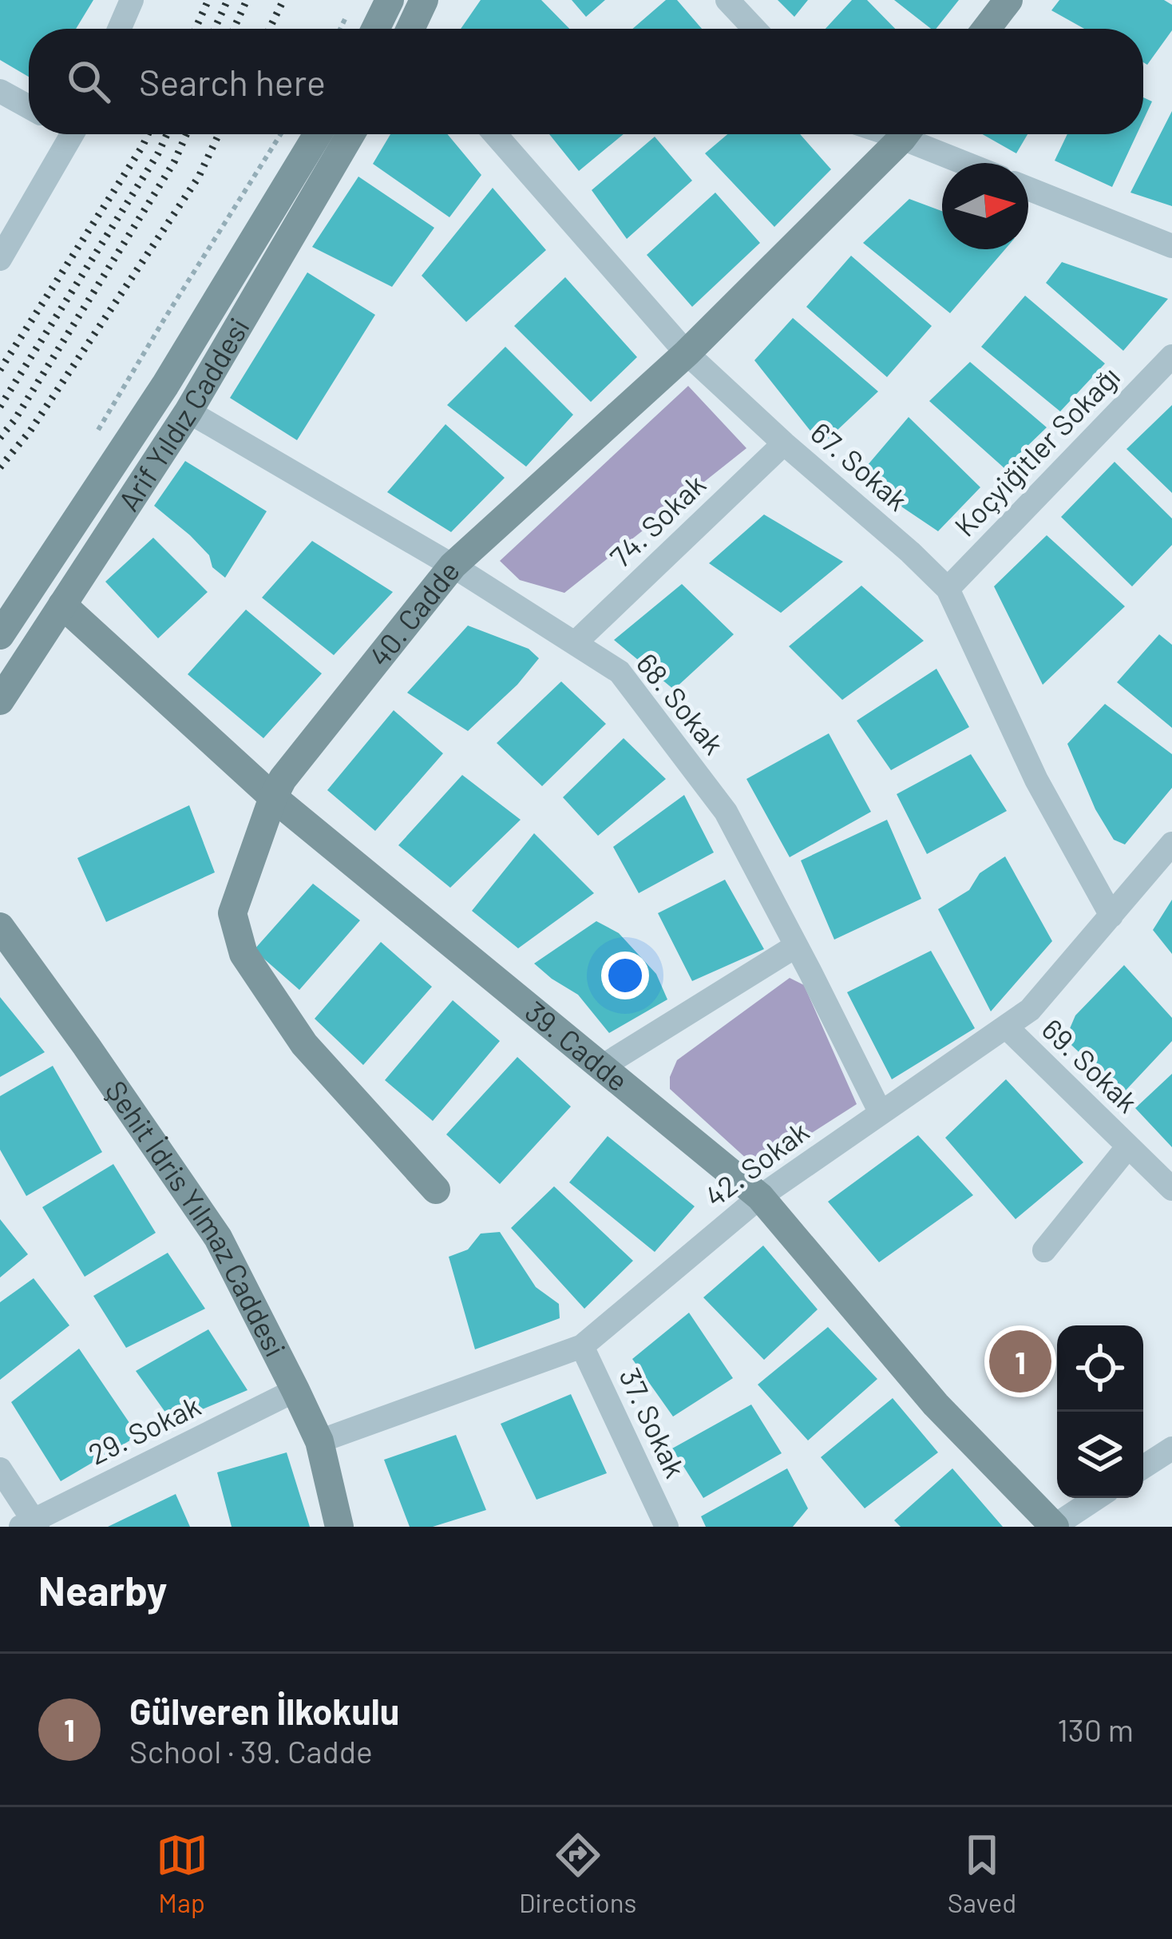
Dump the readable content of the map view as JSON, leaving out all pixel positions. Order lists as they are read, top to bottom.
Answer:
{
  "streets": {
    "street": [
      "Arif Yıldız Caddesi",
      "Koçyiğitler Sokağı",
      "67. Sokak",
      "74. Sokak",
      "40. Cadde",
      "68. Sokak",
      "39. Cadde",
      "69. Sokak",
      "42. Sokak",
      "Şehit İdris Yılmaz Caddesi",
      "37. Sokak",
      "29. Sokak"
    ]
  },
  "crossings": [
    ["Arif Yıldız Caddesi", "68. Sokak"],
    ["Arif Yıldız Caddesi", "39. Cadde"],
    ["Koçyiğitler Sokağı", "67. Sokak"],
    ["67. Sokak", "74. Sokak"],
    ["67. Sokak", "40. Cadde"],
    ["67. Sokak", "42. Sokak"],
    ["74. Sokak", "68. Sokak"],
    ["40. Cadde", "68. Sokak"],
    ["40. Cadde", "39. Cadde"],
    ["68. Sokak", "42. Sokak"],
    ["39. Cadde", "42. Sokak"],
    ["69. Sokak", "42. Sokak"],
    ["42. Sokak", "Şehit İdris Yılmaz Caddesi"],
    ["42. Sokak", "37. Sokak"],
    ["Şehit İdris Yılmaz Caddesi", "29. Sokak"]
  ],
  "north": "right",
  "page": {
    "search": "Search here",
    "pins": "1",
    "heading": "Nearby",
    "list": [
      {
        "mark": "1",
        "name": "Gülveren İlkokulu",
        "note": "School · 39. Cadde",
        "value": "130 m"
      }
    ],
    "nav": ["Map", "Directions", "Saved"]
  }
}
